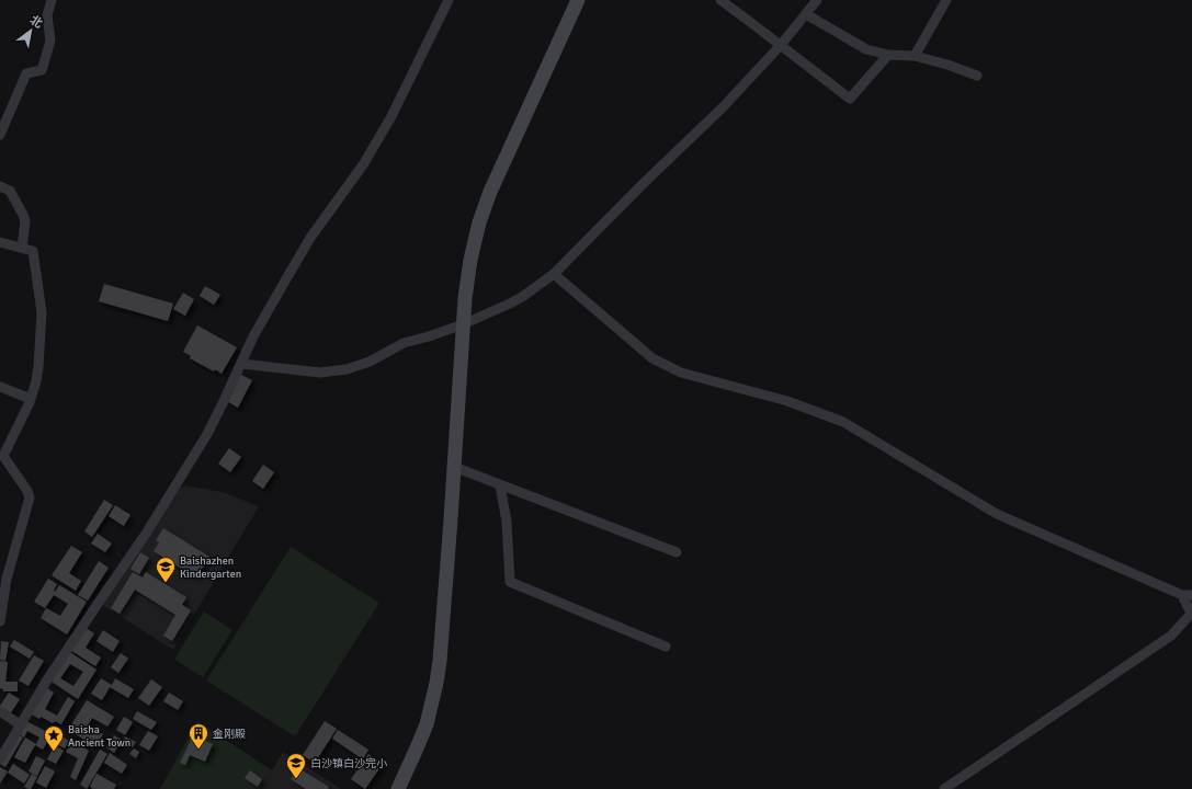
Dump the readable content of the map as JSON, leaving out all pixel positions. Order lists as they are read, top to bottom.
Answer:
{
  "places": {
    "school or university": ["Baishazhen Kindergarten", "白沙镇白沙完小"],
    "building": ["金刚殿"],
    "place": ["Baisha Ancient Town"]
  },
  "north": "top right"
}
